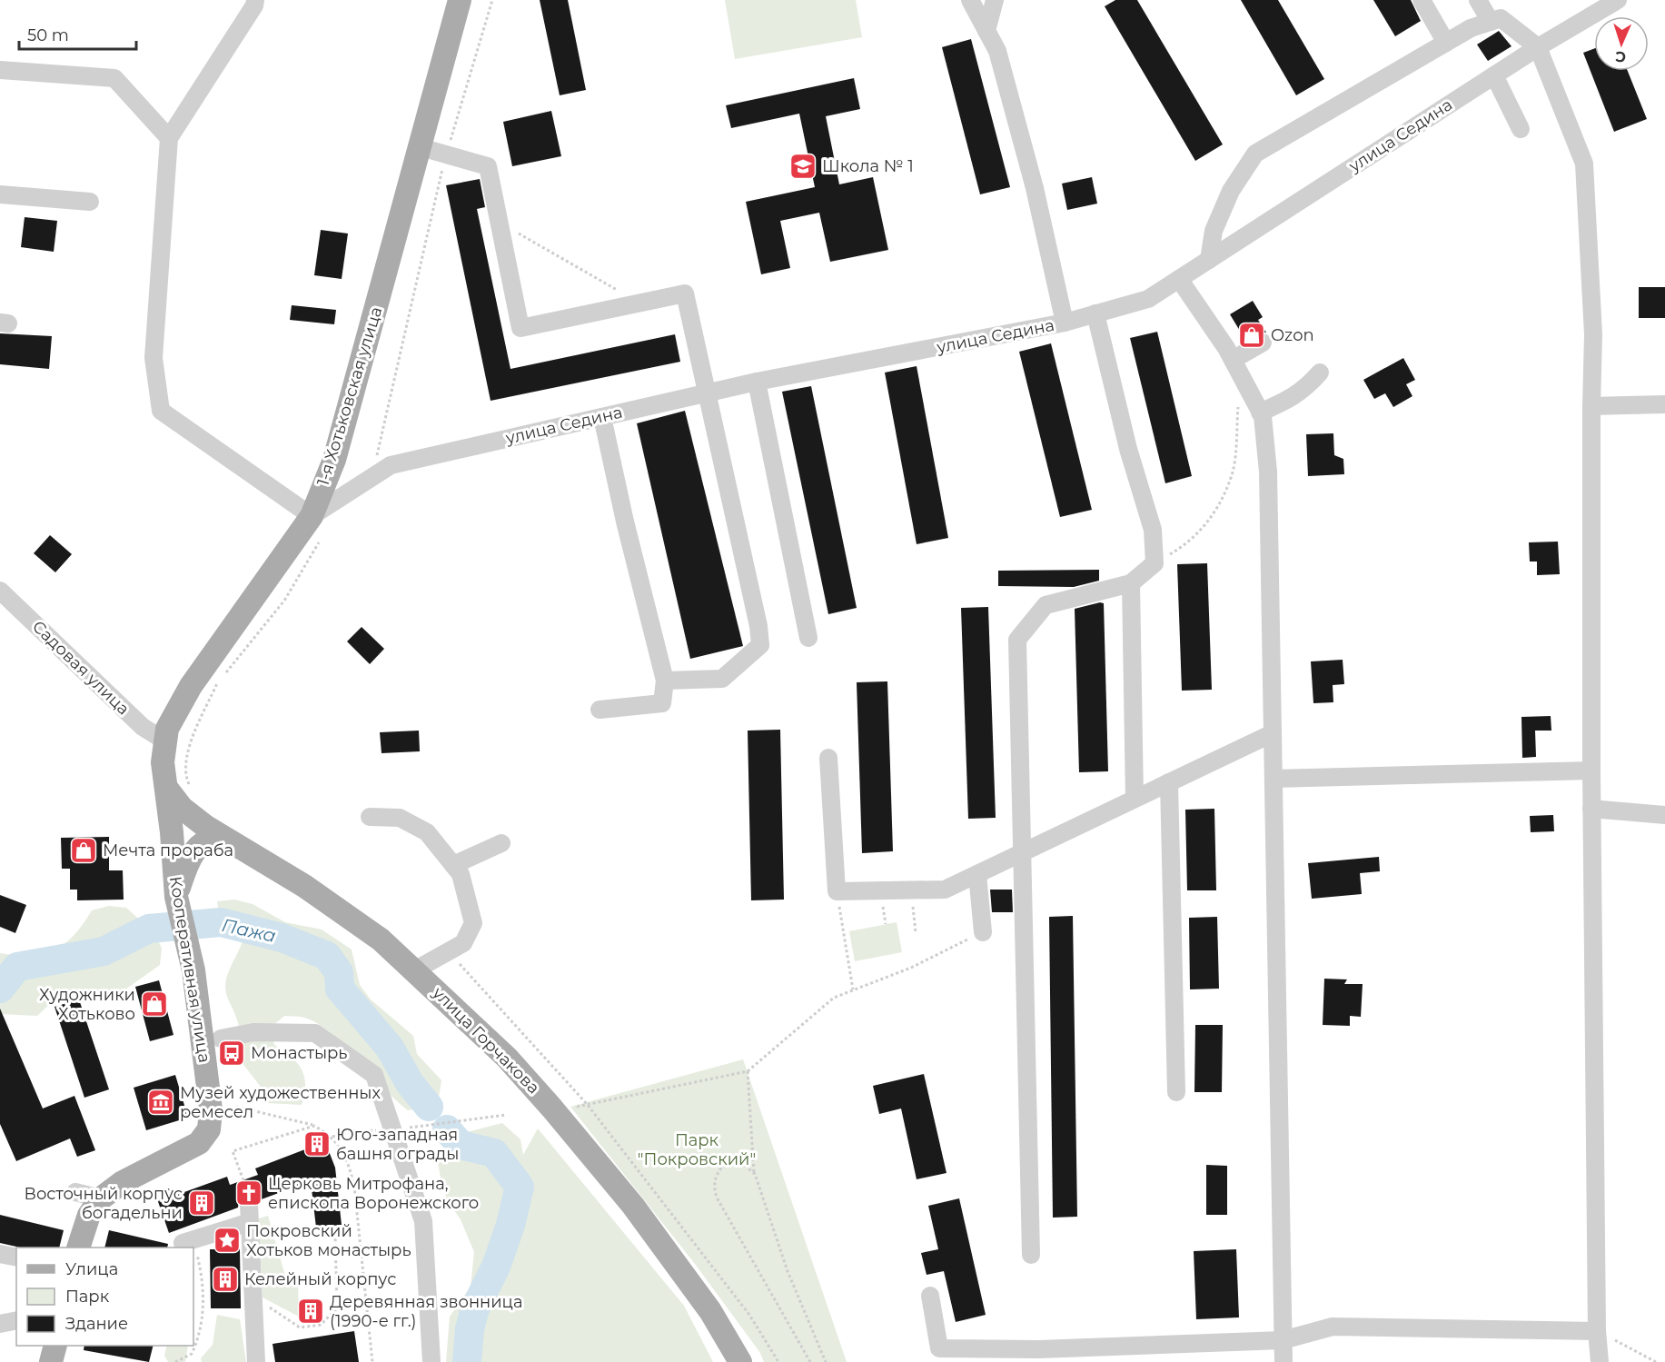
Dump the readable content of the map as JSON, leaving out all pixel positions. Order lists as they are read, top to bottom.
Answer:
{
  "streets": {
    "main road": ["1-я Хотьковская улица", "Кооперативная улица", "улица Горчакова"],
    "street": ["улица Седина", "Садовая улица"]
  },
  "crossings": [
    ["улица Седина", "1-я Хотьковская улица"],
    ["1-я Хотьковская улица", "Садовая улица"],
    ["1-я Хотьковская улица", "Кооперативная улица"],
    ["1-я Хотьковская улица", "улица Горчакова"],
    ["Кооперативная улица", "улица Горчакова"]
  ],
  "water": ["Пажа"],
  "parks": ["Парк \"Покровский\""],
  "places": {
    "school or university": ["Школа № 1"],
    "shop": ["Ozon", "Мечта прораба", "Художники Хотьково"],
    "bus stop": ["Монастырь"],
    "museum": ["Музей художественных ремесел"],
    "building": [
      "Юго-западная башня ограды",
      "Восточный корпус богадельни",
      "Келейный корпус",
      "Деревянная звонница (1990-е гг.)"
    ],
    "church": ["Церковь Митрофана, епископа Воронежского"],
    "place": ["Покровский Хотьков монастырь"]
  },
  "legend": ["Улица", "Парк", "Здание"],
  "scale_bar": "50 m",
  "north": "bottom"
}
